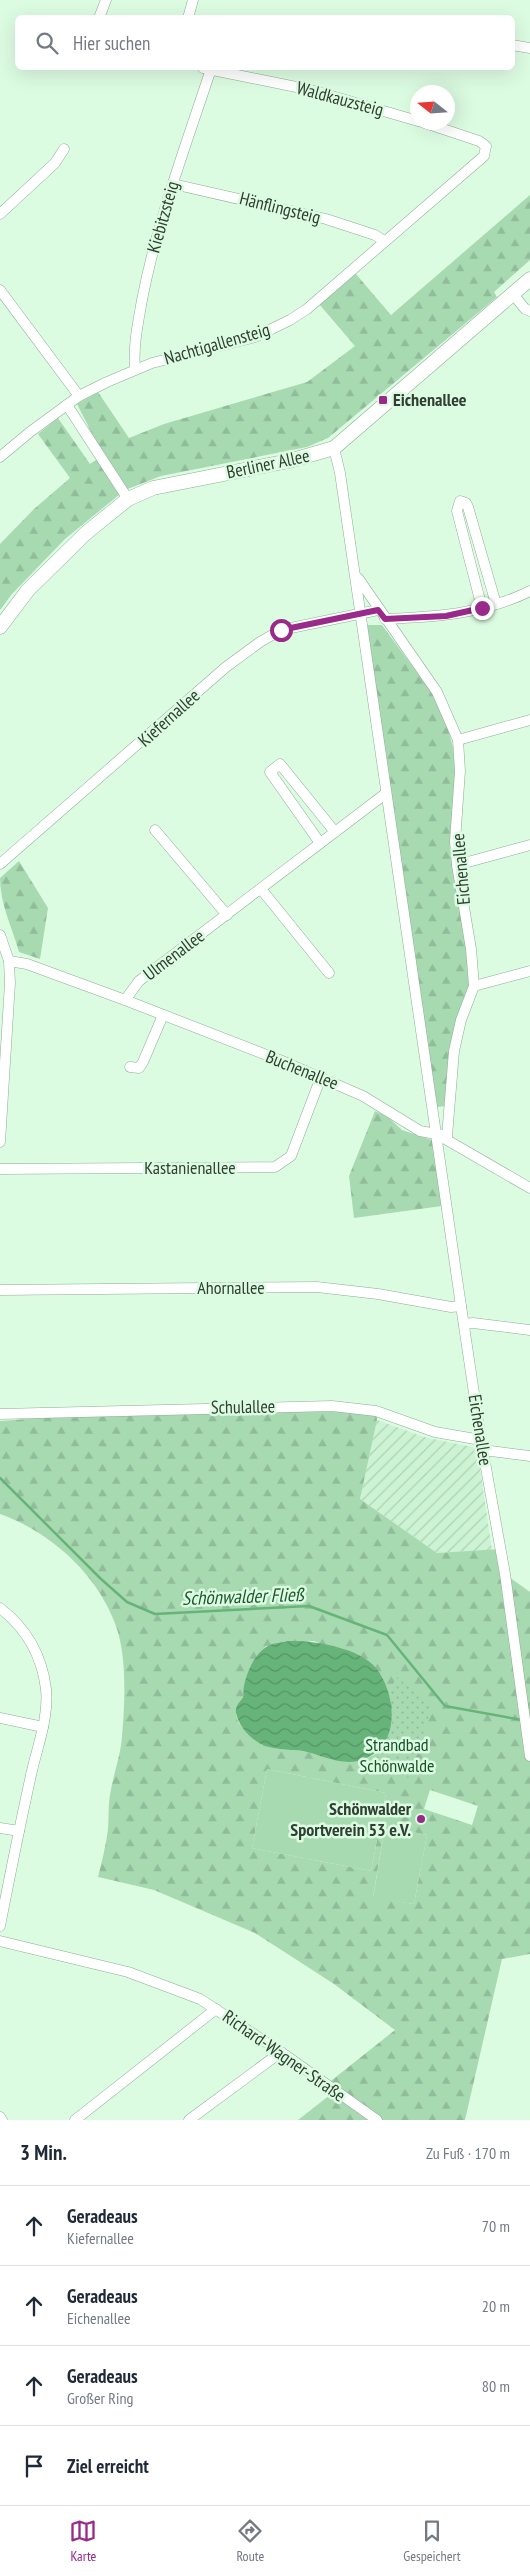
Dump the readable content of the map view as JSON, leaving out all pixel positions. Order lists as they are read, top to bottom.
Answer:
{
  "streets": {
    "main road": ["Berliner Allee"],
    "street": [
      "Waldkauzsteig",
      "Hänflingsteig",
      "Kiebitzsteig",
      "Nachtigallensteig",
      "Kiefernallee",
      "Eichenallee",
      "Ulmenallee",
      "Buchenallee",
      "Kastanienallee",
      "Ahornallee",
      "Schulallee",
      "Richard-Wagner-Straße"
    ]
  },
  "crossings": [
    ["Hänflingsteig", "Kiebitzsteig"],
    ["Hänflingsteig", "Nachtigallensteig"],
    ["Kiebitzsteig", "Nachtigallensteig"],
    ["Berliner Allee", "Eichenallee"],
    ["Kiefernallee", "Eichenallee"],
    ["Eichenallee", "Ulmenallee"],
    ["Eichenallee", "Buchenallee"],
    ["Eichenallee", "Ahornallee"],
    ["Eichenallee", "Schulallee"],
    ["Ulmenallee", "Buchenallee"],
    ["Buchenallee", "Kastanienallee"]
  ],
  "water": ["Schönwalder Fließ"],
  "parks": ["Strandbad Schönwalde"],
  "places": {
    "transit": ["Eichenallee"],
    "other": ["Schönwalder Sportverein 53 e.V."]
  },
  "north": "left",
  "page": {
    "search": "Hier suchen",
    "heading": ["3 Min.", "Zu Fuß · 170 m"],
    "list": [
      ["Geradeaus", "Kiefernallee", "70 m"],
      ["Geradeaus", "Eichenallee", "20 m"],
      ["Geradeaus", "Großer Ring", "80 m"],
      "Ziel erreicht"
    ],
    "nav": ["Karte", "Route", "Gespeichert"]
  }
}
